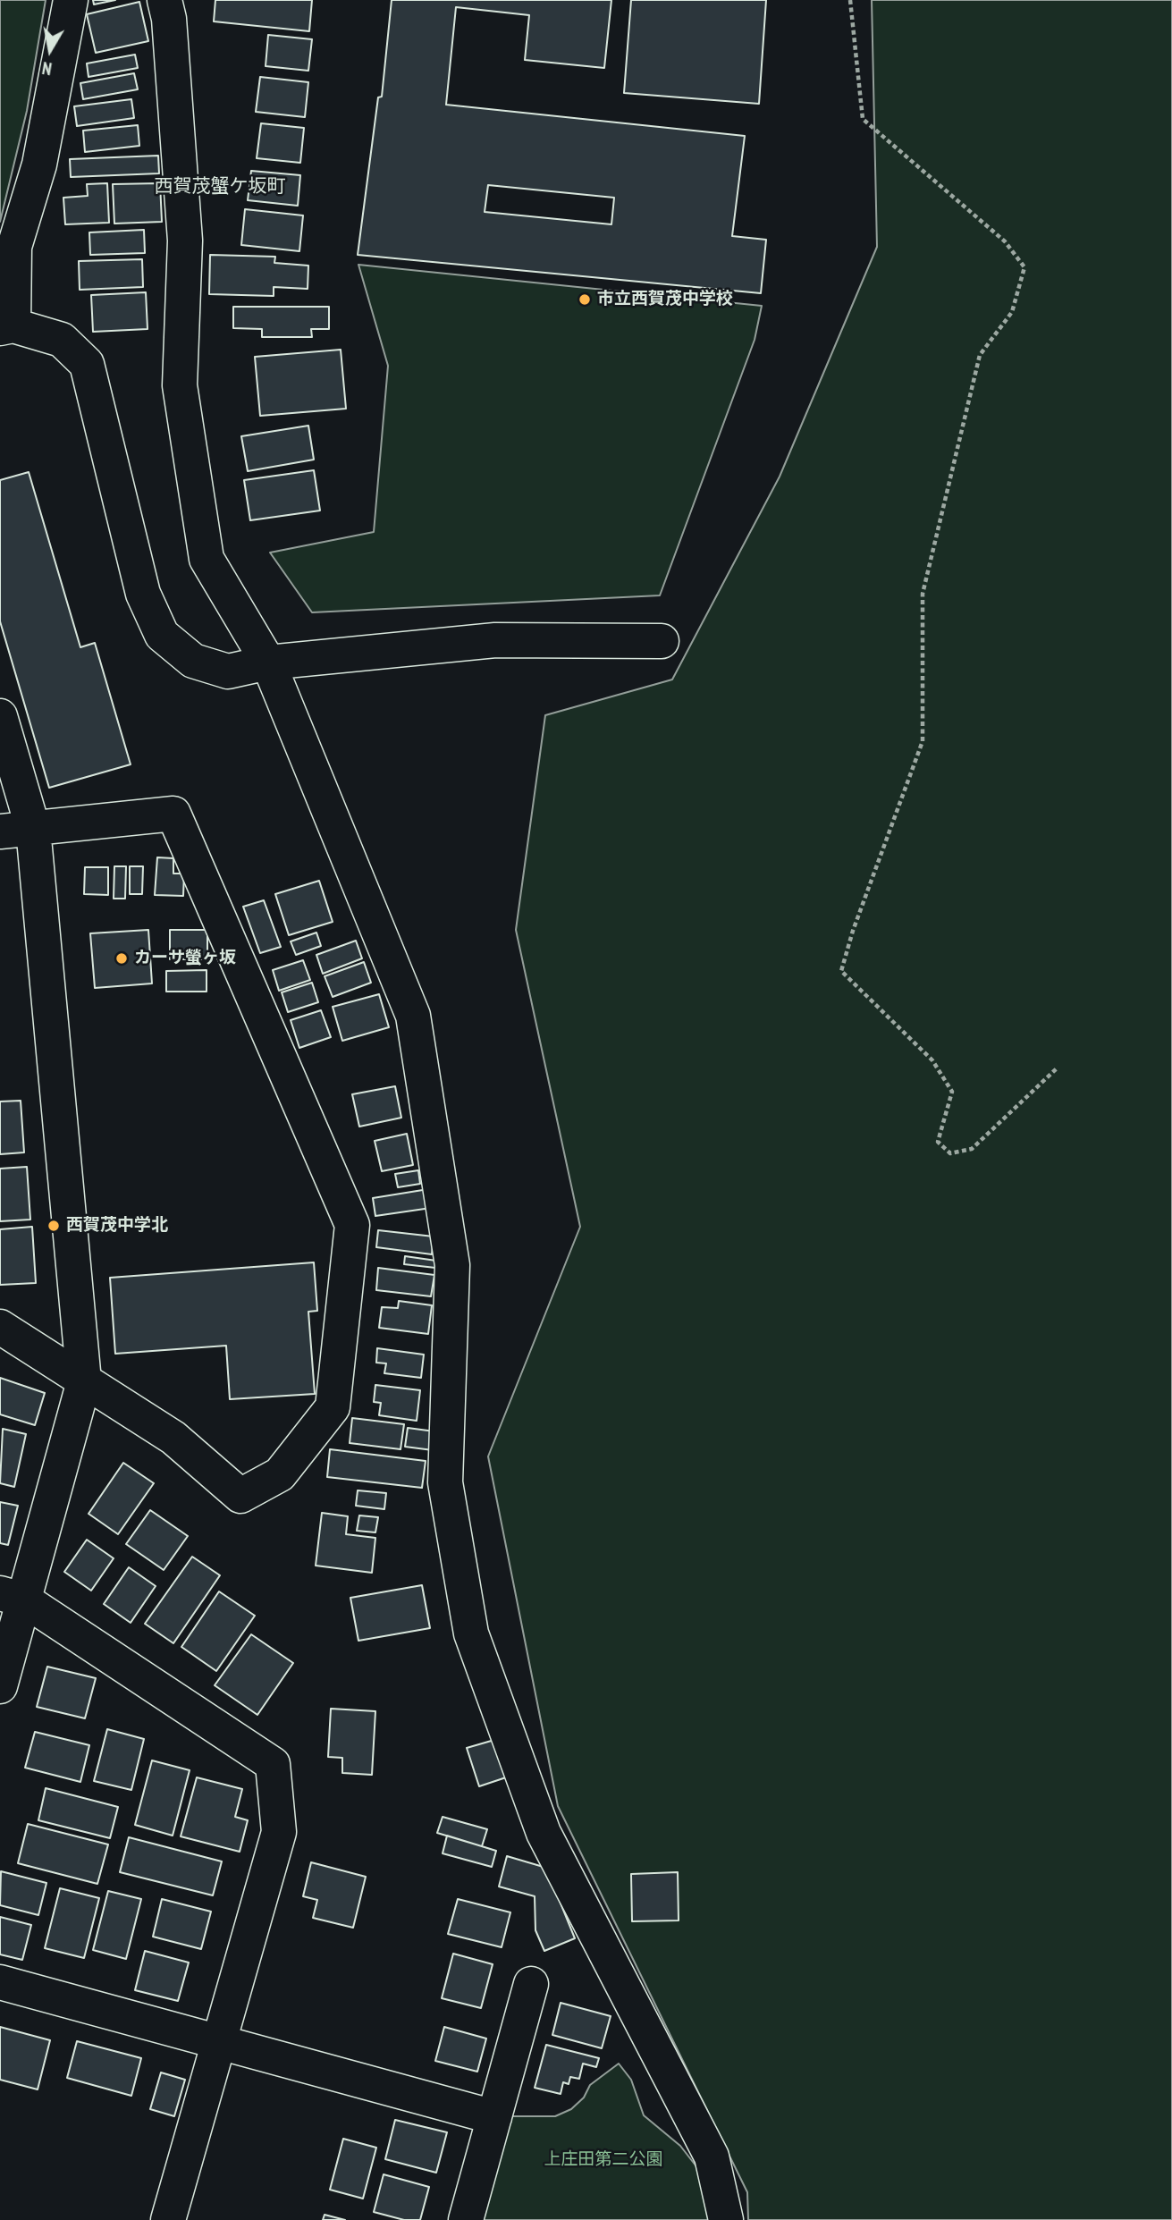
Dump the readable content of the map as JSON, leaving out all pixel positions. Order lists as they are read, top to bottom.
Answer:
{
  "districts": ["西賀茂蟹ケ坂町"],
  "parks": ["上庄田第二公園"],
  "places": ["市立西賀茂中学校", "カーサ螢ヶ坂", "西賀茂中学北"],
  "north": "bottom"
}
